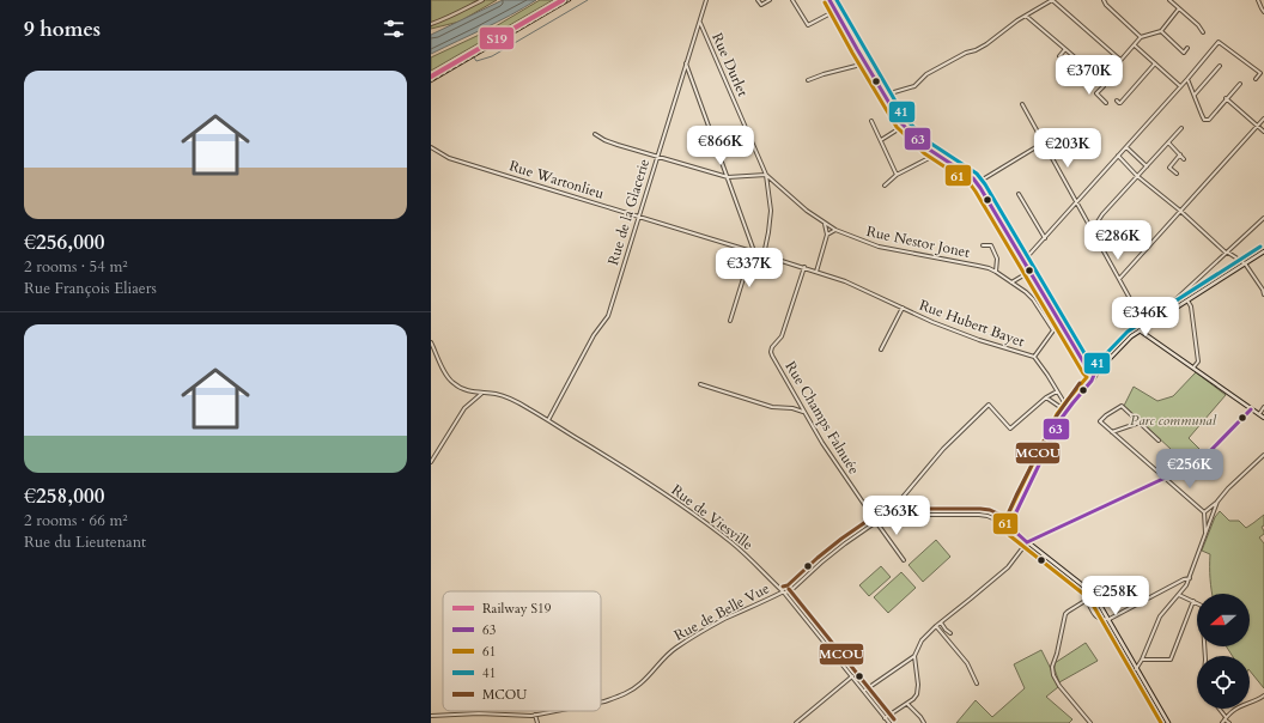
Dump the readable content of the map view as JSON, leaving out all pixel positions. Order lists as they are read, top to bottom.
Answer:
{
  "streets": {
    "street": [
      "Rue Durlet",
      "Rue Wartonlieu",
      "Rue de la Glacerie",
      "Rue Nestor Jonet",
      "Rue Hubert Bayet",
      "Rue Champs Falnuée",
      "Rue de Viesville",
      "Rue de Belle Vue"
    ]
  },
  "crossings": [
    ["Rue Durlet", "Rue Wartonlieu"],
    ["Rue Durlet", "Rue de la Glacerie"],
    ["Rue Durlet", "Rue Nestor Jonet"],
    ["Rue Wartonlieu", "Rue de la Glacerie"],
    ["Rue Wartonlieu", "Rue Hubert Bayet"],
    ["Rue Wartonlieu", "Rue Champs Falnuée"],
    ["Rue de la Glacerie", "Rue de Viesville"],
    ["Rue Champs Falnuée", "Rue de Belle Vue"],
    ["Rue de Viesville", "Rue de Belle Vue"]
  ],
  "parks": ["Parc communal"],
  "lines": [
    "rail line S19",
    "transit line 63",
    "transit line 41",
    "transit line 61",
    "transit line MCOU"
  ],
  "legend": [
    "Railway S19",
    "63",
    "61",
    "41",
    "MCOU"
  ],
  "north": "left",
  "page": {
    "heading": "9 homes",
    "price": [
      "€370K",
      "€866K",
      "€203K",
      "€286K",
      "€337K",
      "€346K",
      "€256K",
      "€363K",
      "€258K"
    ],
    "list": [
      {
        "name": "€256,000",
        "note": "2 rooms · 54 m² · Rue François Eliaers"
      },
      {
        "name": "€258,000",
        "note": "2 rooms · 66 m² · Rue du Lieutenant"
      }
    ]
  }
}
